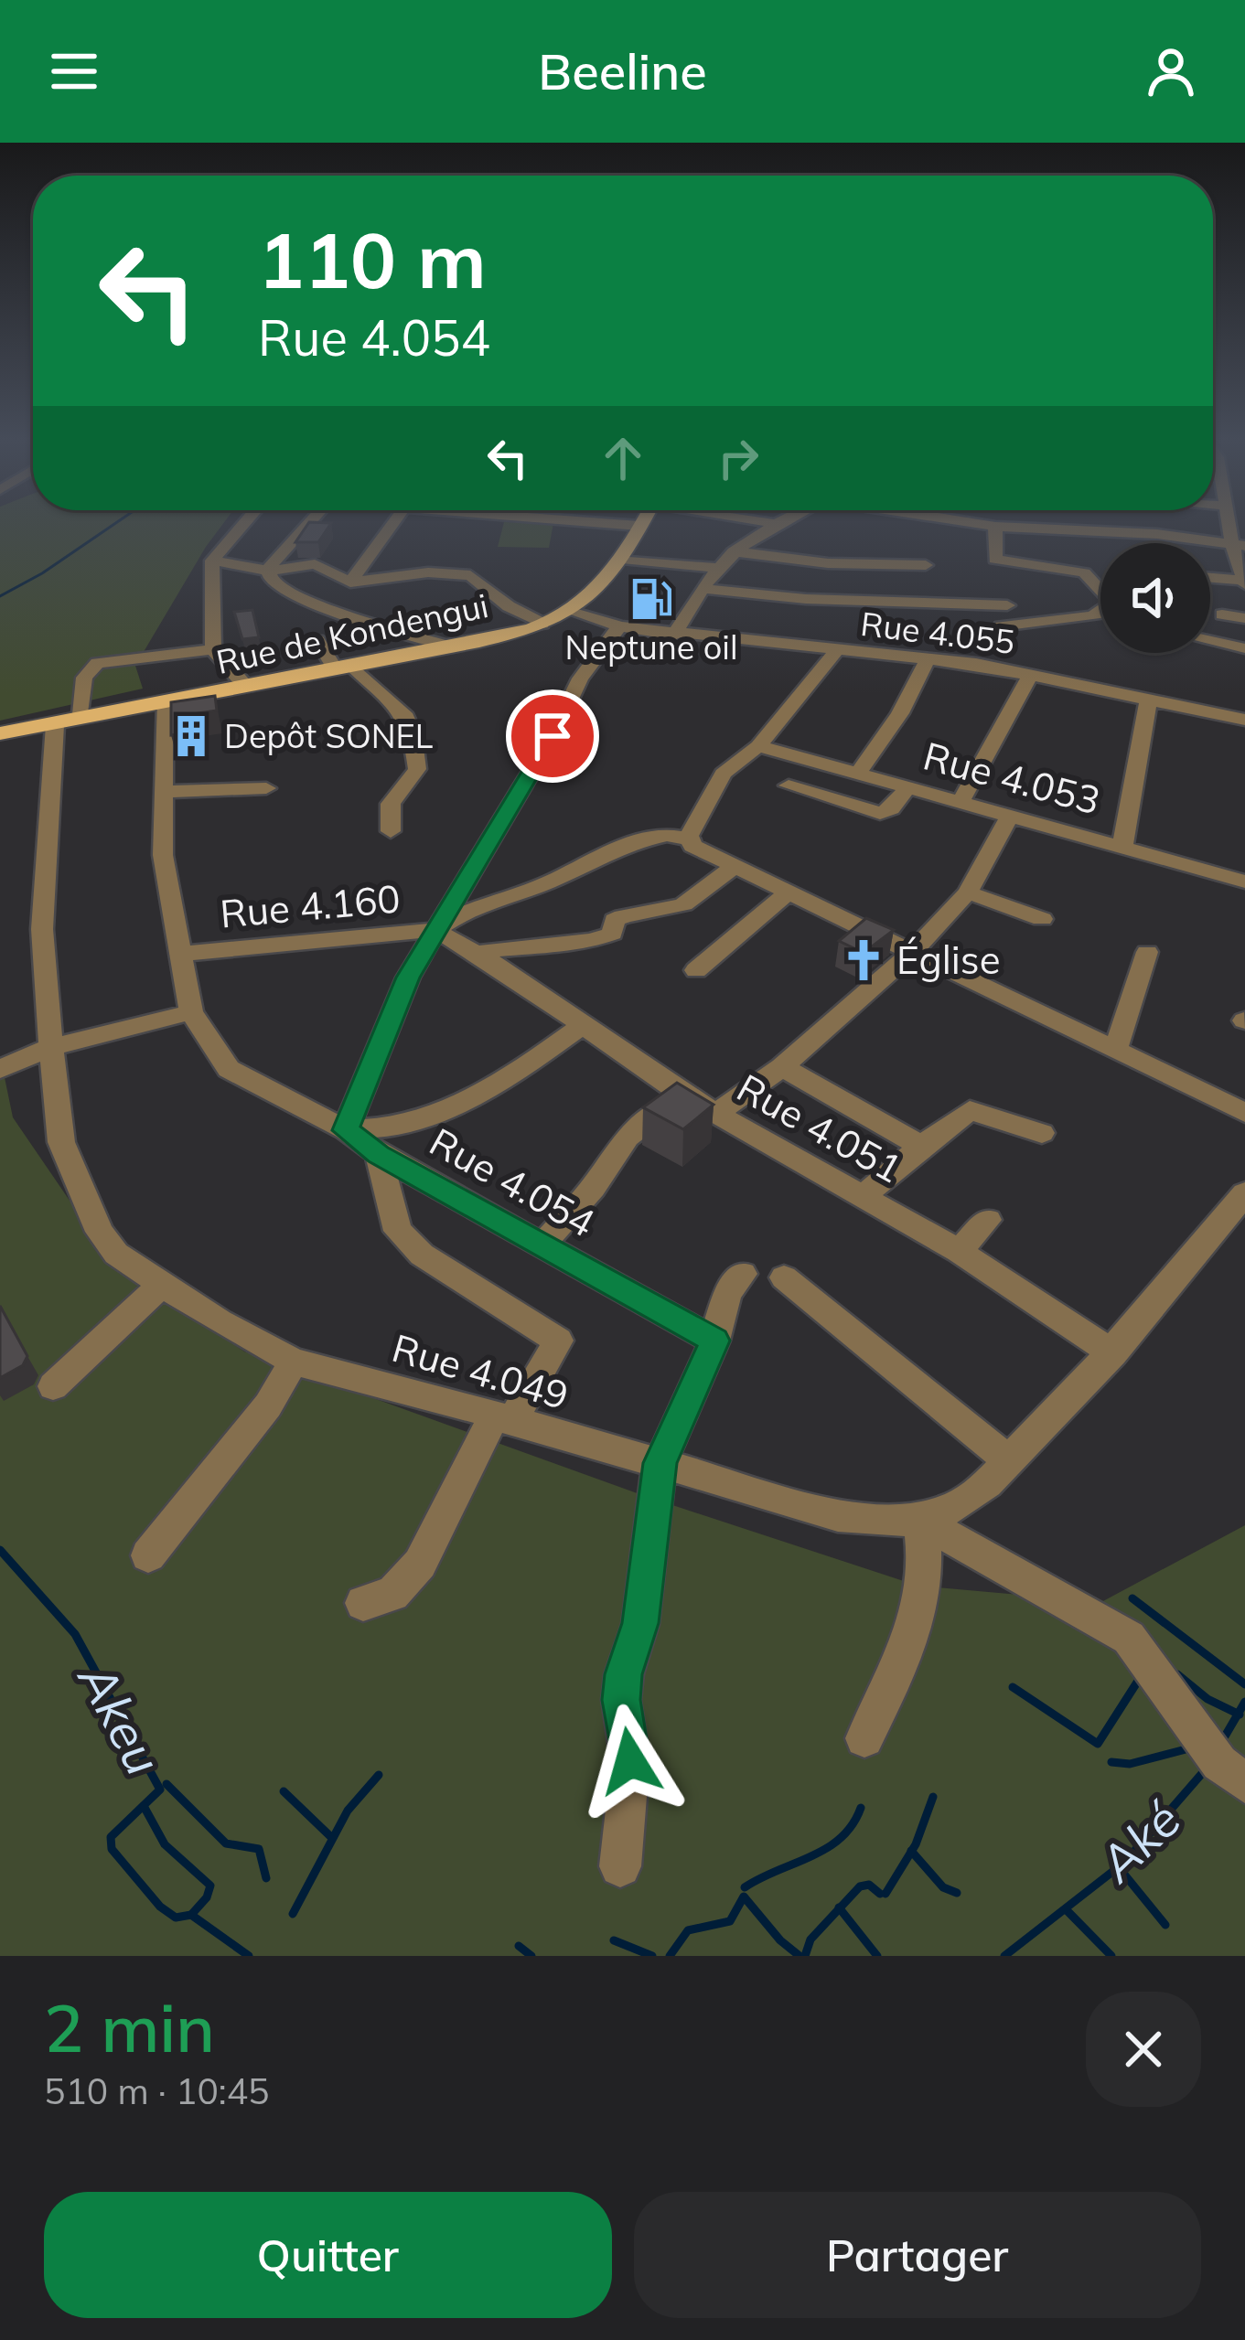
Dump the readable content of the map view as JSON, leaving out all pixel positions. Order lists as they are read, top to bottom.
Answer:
{
  "streets": {
    "main road": ["Rue de Kondengui"],
    "street": [
      "Rue 4.055",
      "Rue 4.053",
      "Rue 4.160",
      "Rue 4.051",
      "Rue 4.054",
      "Rue 4.049"
    ]
  },
  "crossings": [
    ["Rue de Kondengui", "Rue 4.049"],
    ["Rue 4.160", "Rue 4.051"],
    ["Rue 4.051", "Rue 4.049"]
  ],
  "water": ["Akeu", "Aké"],
  "places": {
    "fuel station": ["Neptune oil"],
    "building": ["Depôt SONEL"],
    "church": ["Église"]
  },
  "page": {
    "header": "Beeline",
    "turn": ["110 m", "Rue 4.054"],
    "heading": ["2 min", "510 m · 10:45"],
    "buttons": ["Quitter", "Partager"]
  }
}
